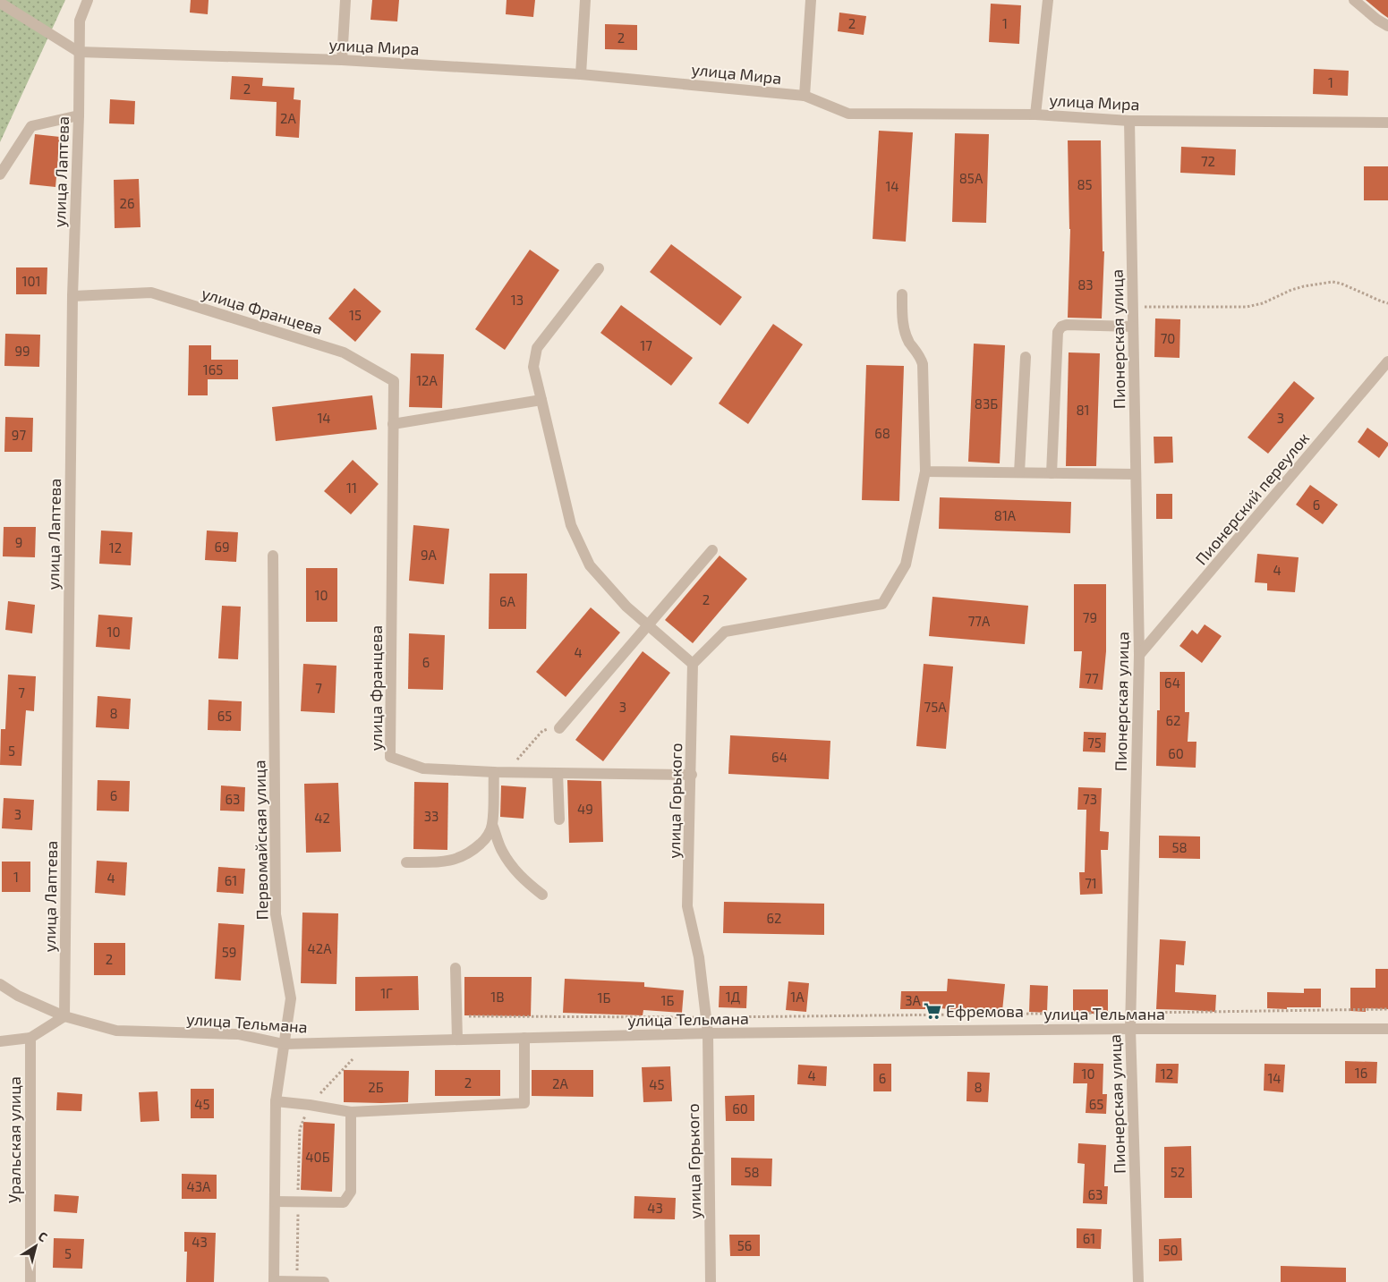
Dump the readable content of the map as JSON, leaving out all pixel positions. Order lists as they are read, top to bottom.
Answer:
{
  "streets": {
    "street": [
      "улица Мира",
      "улица Лаптева",
      "улица Францева",
      "Пионерская улица",
      "Пионерский переулок",
      "улица Горького",
      "Первомайская улица",
      "улица Тельмана",
      "Уральская улица"
    ]
  },
  "crossings": [
    ["улица Мира", "улица Лаптева"],
    ["улица Мира", "Пионерская улица"],
    ["улица Лаптева", "улица Францева"],
    ["улица Лаптева", "улица Тельмана"],
    ["улица Францева", "улица Горького"],
    ["Пионерская улица", "Пионерский переулок"],
    ["Пионерская улица", "улица Тельмана"],
    ["улица Горького", "улица Тельмана"],
    ["Первомайская улица", "улица Тельмана"]
  ],
  "places": {
    "supermarket": ["Ефремова"]
  },
  "house_numbers": [
    "2",
    "1",
    "2",
    "1",
    "2",
    "2А",
    "72",
    "85А",
    "85",
    "14",
    "26",
    "101",
    "83",
    "13",
    "15",
    "70",
    "17",
    "99",
    "165",
    "12А",
    "83Б",
    "81",
    "14",
    "3",
    "68",
    "97",
    "11",
    "6",
    "81А",
    "9",
    "69",
    "12",
    "9А",
    "4",
    "10",
    "2",
    "6А",
    "79",
    "77А",
    "10",
    "4",
    "6",
    "77",
    "64",
    "7",
    "7",
    "3",
    "75А",
    "8",
    "65",
    "62",
    "75",
    "5",
    "60",
    "64",
    "6",
    "63",
    "73",
    "49",
    "3",
    "33",
    "42",
    "58",
    "1",
    "4",
    "61",
    "71",
    "62",
    "42А",
    "59",
    "2",
    "1Г",
    "1В",
    "1Д",
    "1А",
    "1Б",
    "1Б",
    "3А",
    "16",
    "10",
    "12",
    "4",
    "6",
    "14",
    "2",
    "2А",
    "45",
    "2Б",
    "8",
    "45",
    "65",
    "60",
    "40Б",
    "58",
    "52",
    "43А",
    "63",
    "43",
    "61",
    "43",
    "56",
    "50",
    "5"
  ],
  "north": "top right"
}
